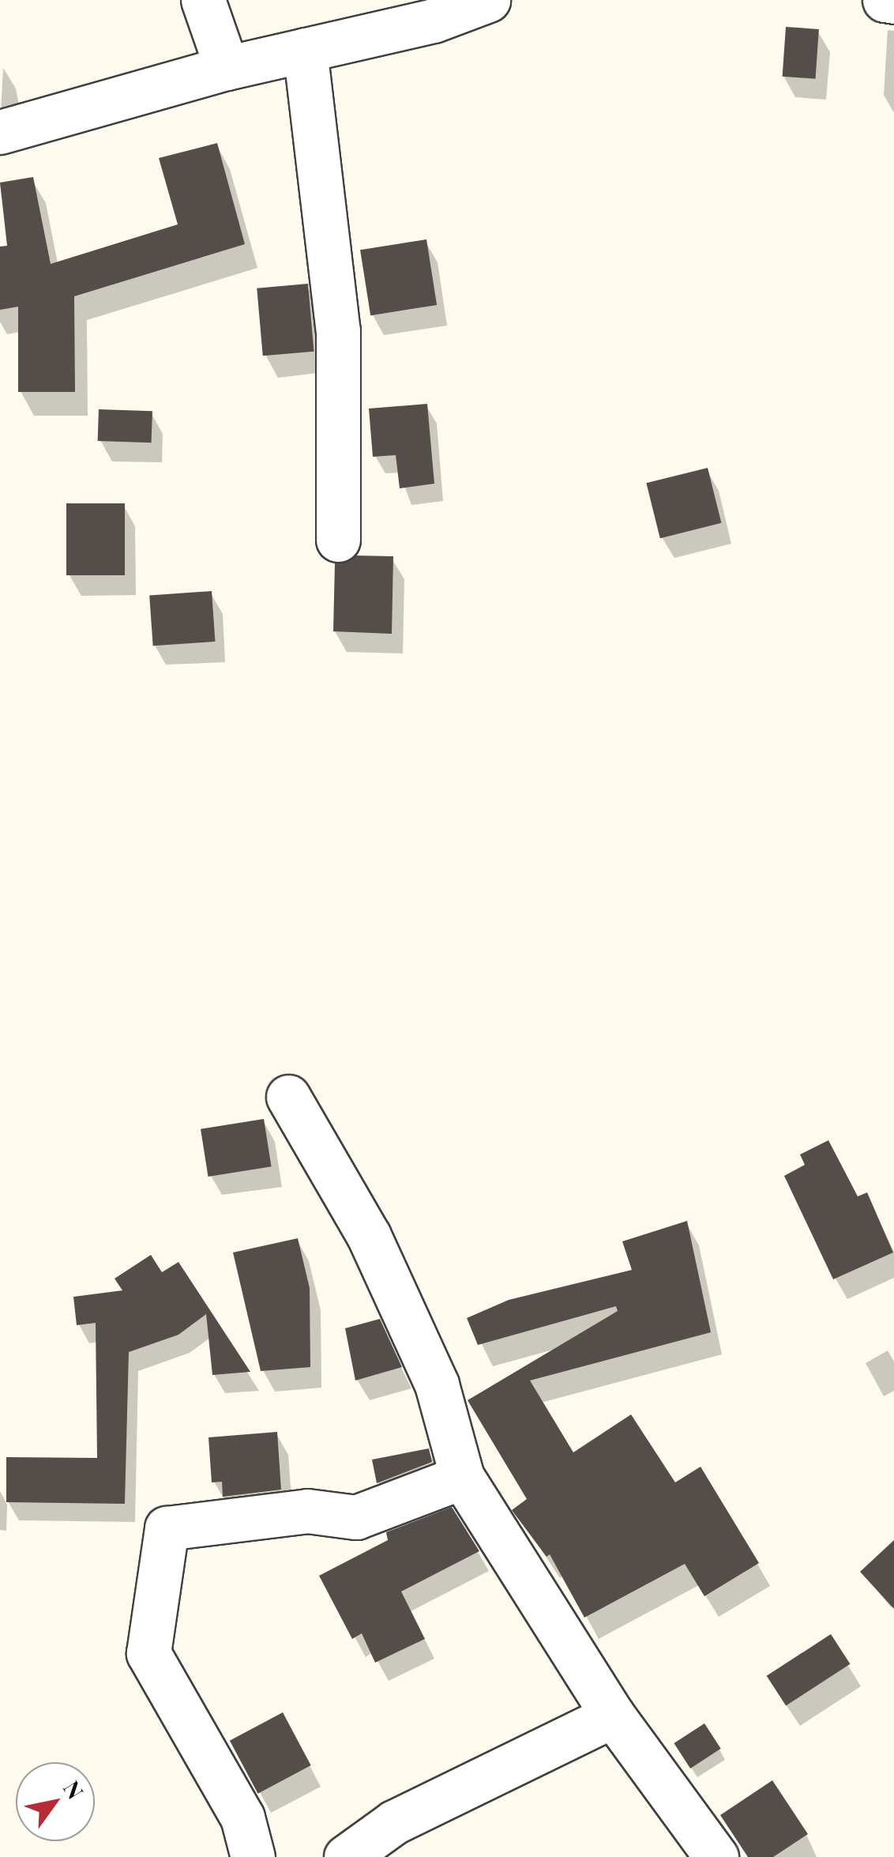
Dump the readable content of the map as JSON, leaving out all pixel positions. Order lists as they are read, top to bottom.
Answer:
{
  "north": "top right"
}
